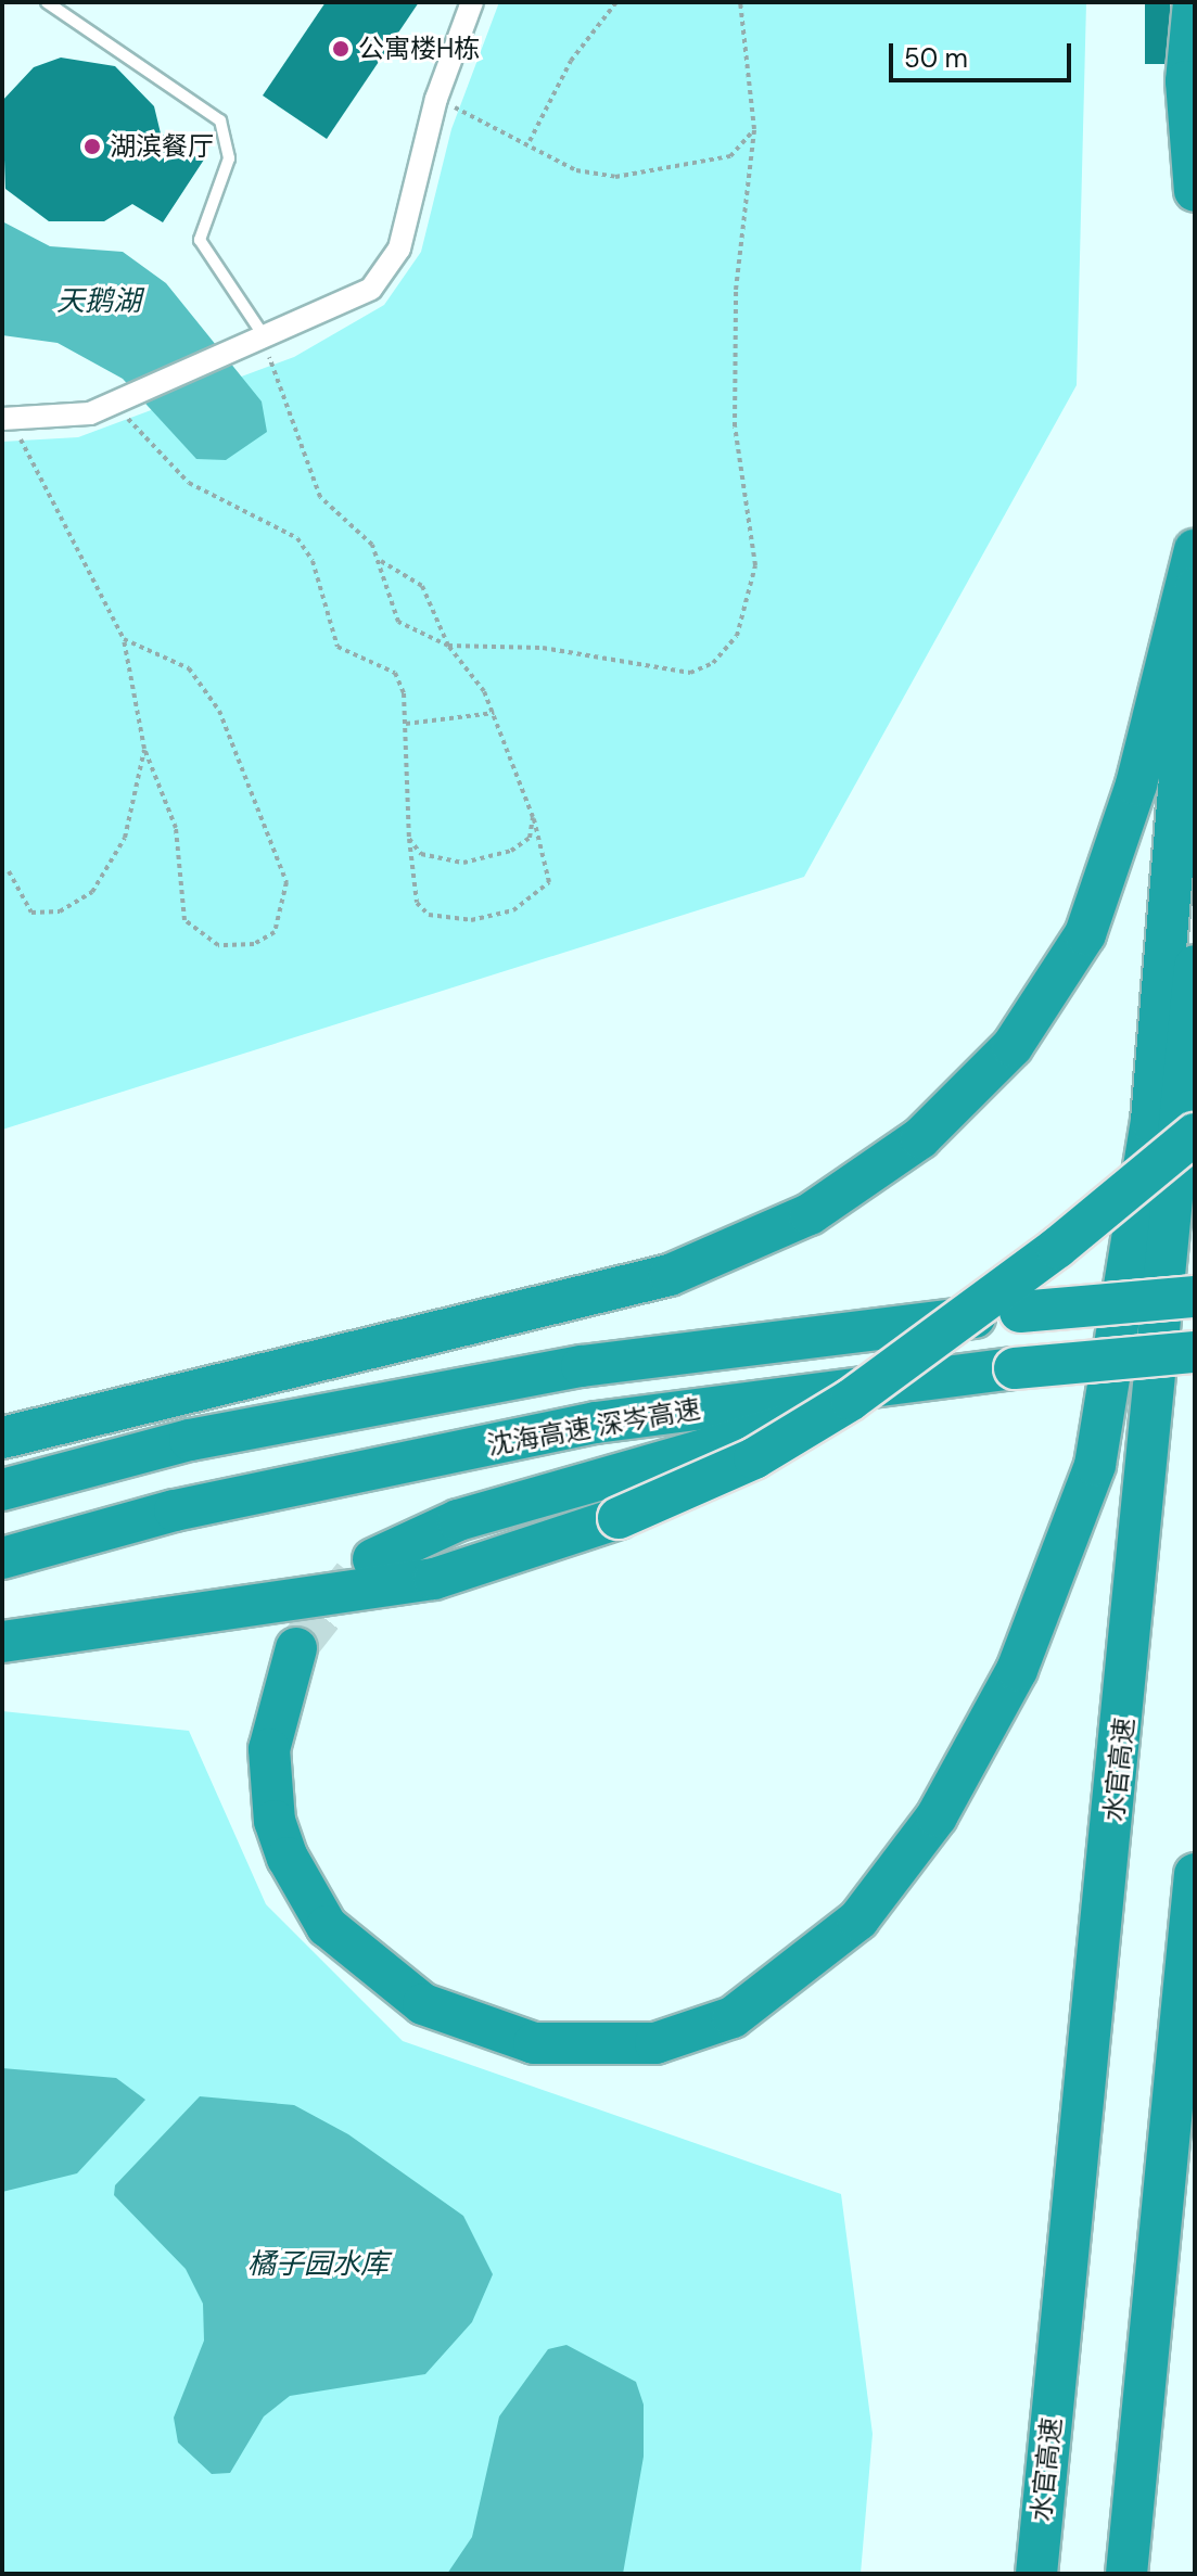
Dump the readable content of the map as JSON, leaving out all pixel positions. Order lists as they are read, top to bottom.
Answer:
{
  "streets": {
    "highway": ["沈海高速 深岑高速", "水官高速"]
  },
  "water": ["天鹅湖", "橘子园水库"],
  "places": ["公寓楼H栋", "湖滨餐厅"],
  "scale_bar": "50 m"
}
